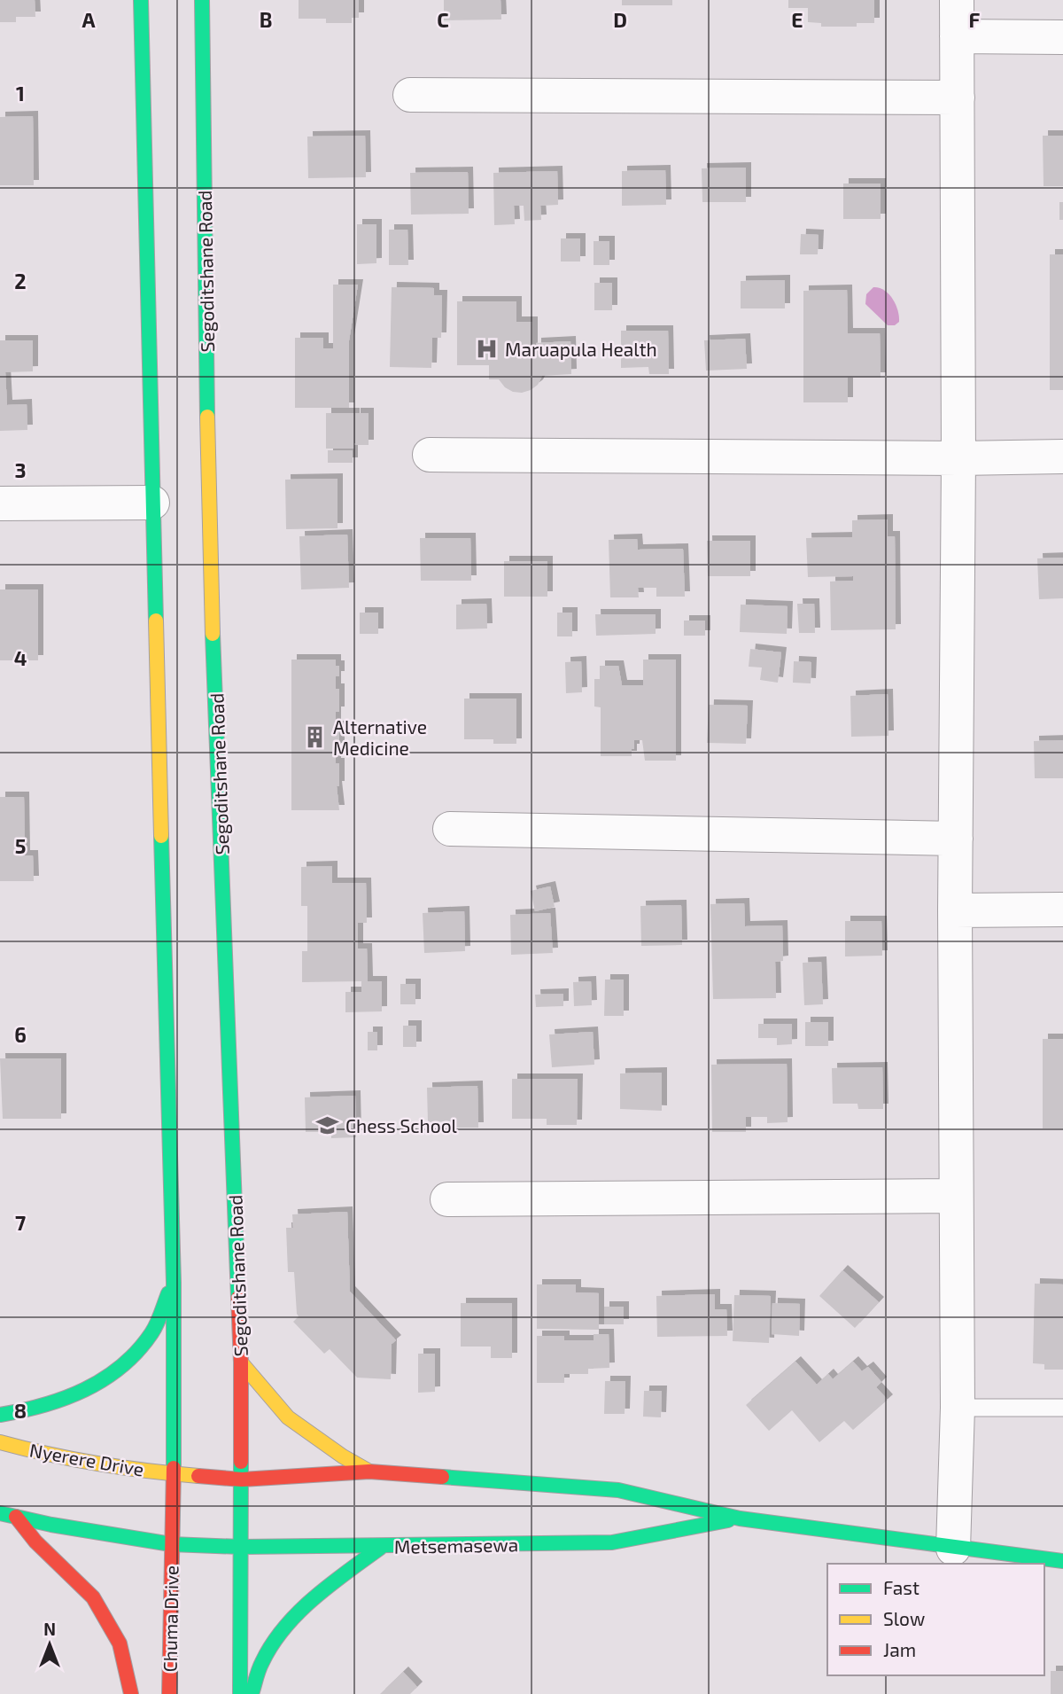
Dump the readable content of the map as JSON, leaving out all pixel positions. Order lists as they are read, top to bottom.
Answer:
{
  "streets": {
    "main road": [
      "Segoditshane Road",
      "Nyerere Drive",
      "Metsemasewa",
      "Chuma Drive"
    ]
  },
  "crossings": [
    ["Segoditshane Road", "Metsemasewa"],
    ["Nyerere Drive", "Metsemasewa"],
    ["Metsemasewa", "Chuma Drive"]
  ],
  "places": {
    "hospital": ["Maruapula Health"],
    "building": ["Alternative Medicine"],
    "school or university": ["Chess School"]
  },
  "legend": ["Fast", "Slow", "Jam"],
  "north": "top",
  "grid": {
    "columns": [
      "A",
      "B",
      "C",
      "D",
      "E",
      "F"
    ],
    "rows": [
      "1",
      "2",
      "3",
      "4",
      "5",
      "6",
      "7",
      "8"
    ]
  }
}
